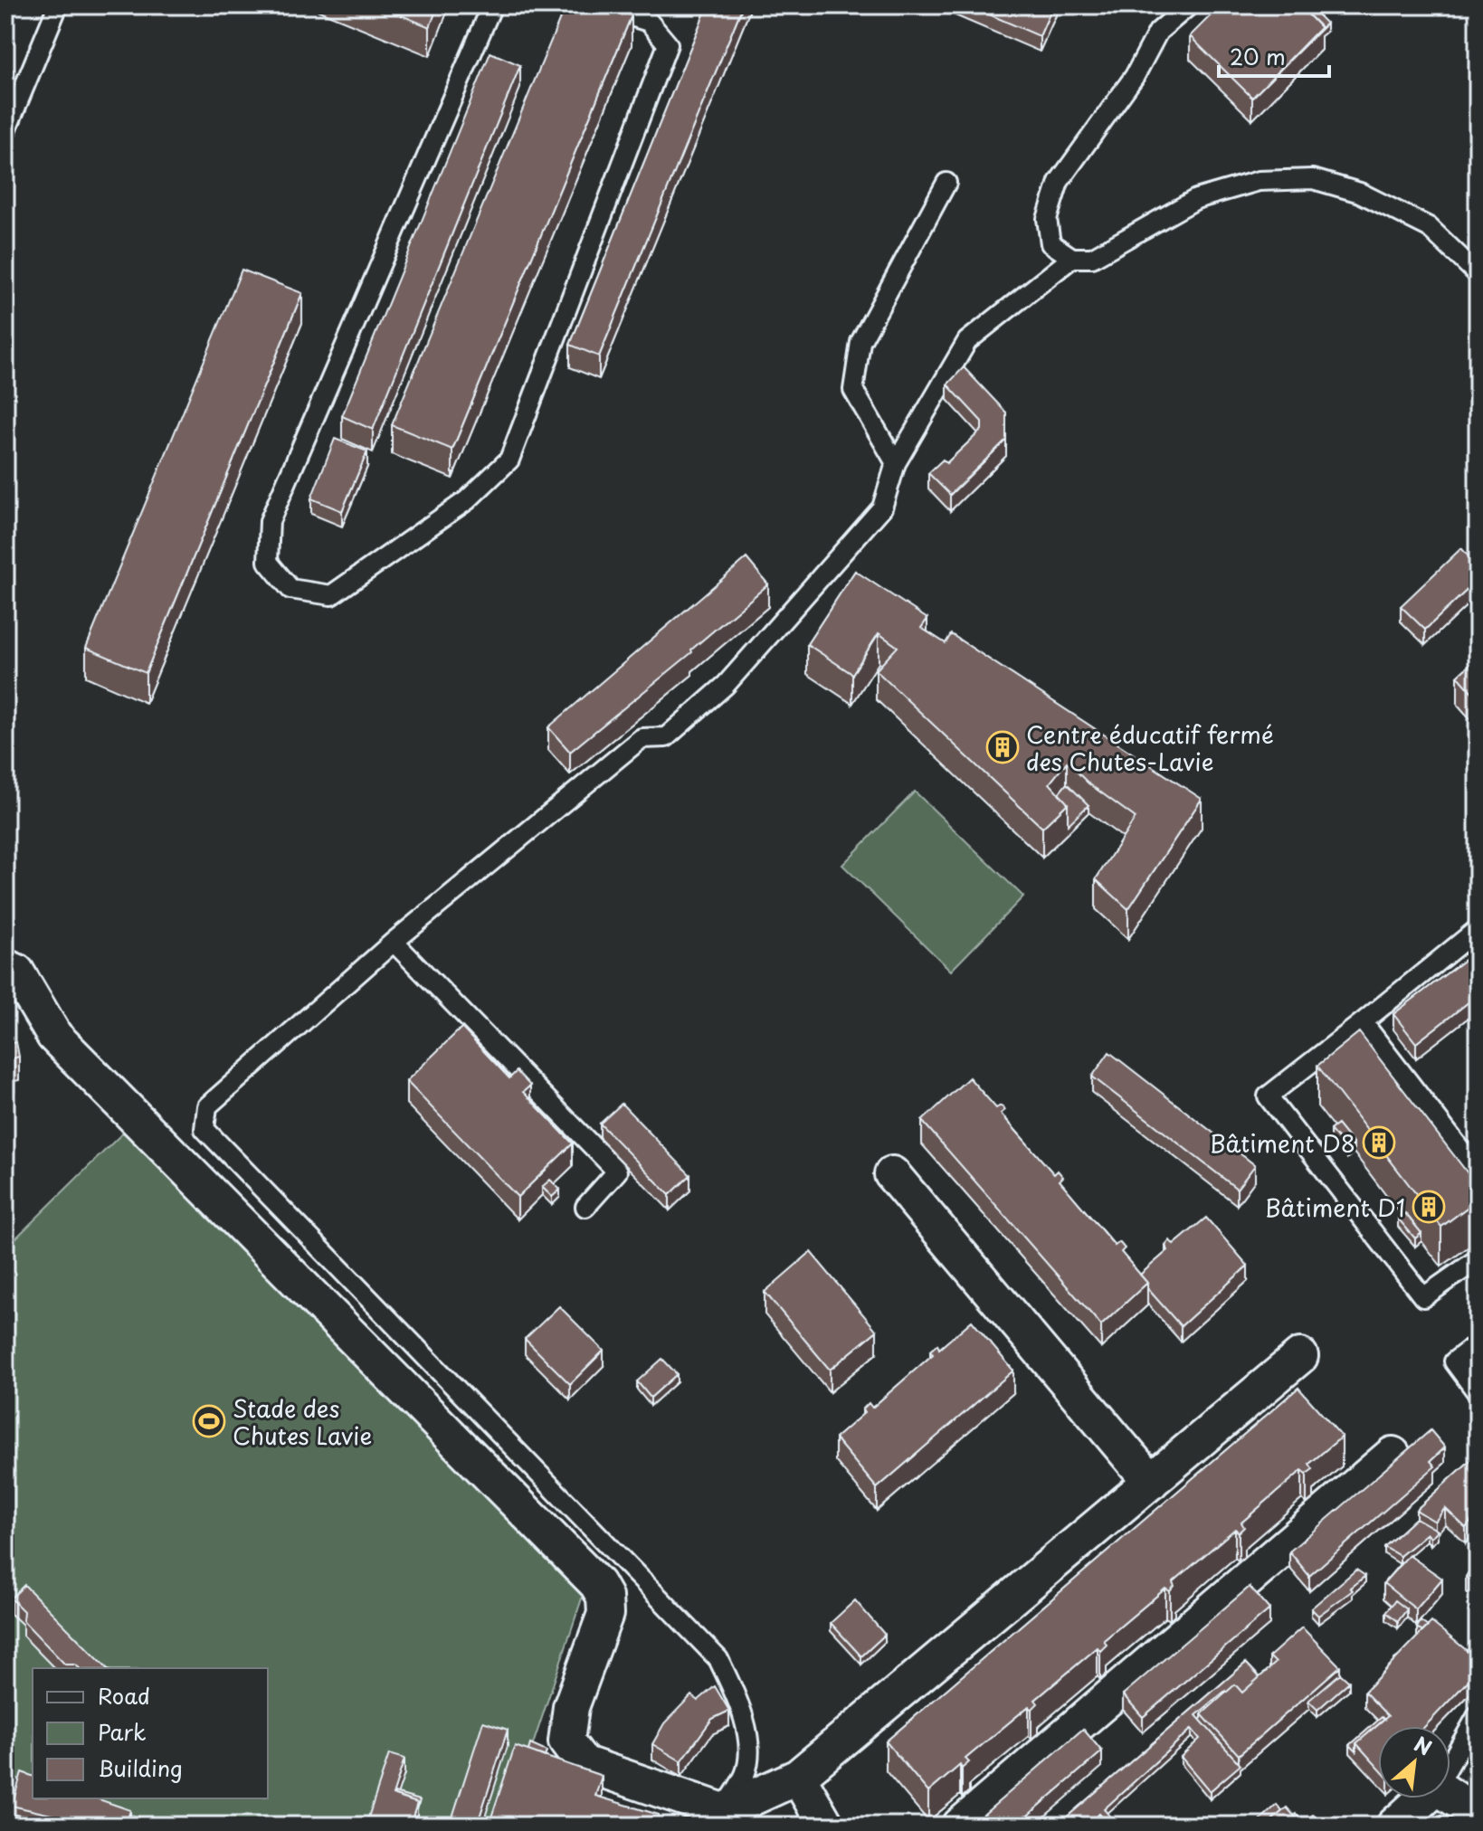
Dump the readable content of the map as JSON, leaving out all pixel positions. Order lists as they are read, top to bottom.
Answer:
{
  "places": {
    "building": ["Centre éducatif fermé des Chutes-Lavie", "Bâtiment D8", "Bâtiment D1"],
    "sports": ["Stade des Chutes Lavie"]
  },
  "legend": ["Road", "Park", "Building"],
  "scale_bar": "20 m",
  "north": "top right"
}
